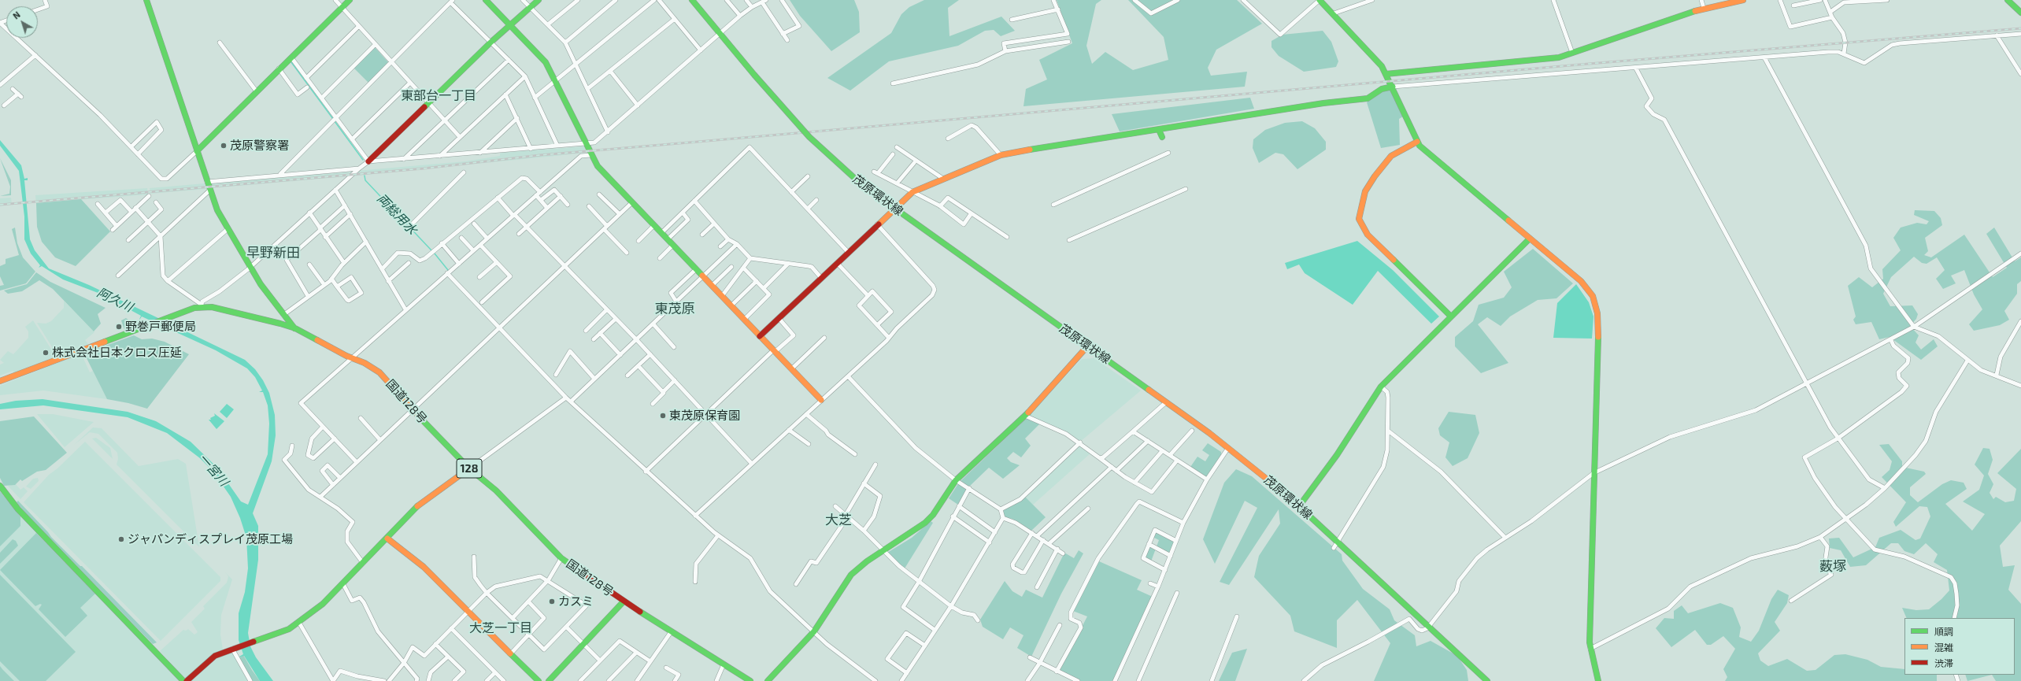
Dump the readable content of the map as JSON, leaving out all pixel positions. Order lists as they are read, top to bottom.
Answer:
{
  "streets": {
    "main road": ["茂原環状線", "国道128号", "128"]
  },
  "districts": [
    "東部台一丁目",
    "早野新田",
    "東茂原",
    "大芝",
    "薮塚",
    "大芝一丁目"
  ],
  "water": ["両総用水", "阿久川", "一宮川"],
  "places": [
    "茂原警察署",
    "野巻戸郵便局",
    "株式会社日本クロス圧延",
    "東茂原保育園",
    "ジャパンディスプレイ茂原工場",
    "カスミ"
  ],
  "legend": ["順調", "混雑", "渋滞"],
  "north": "top left"
}
